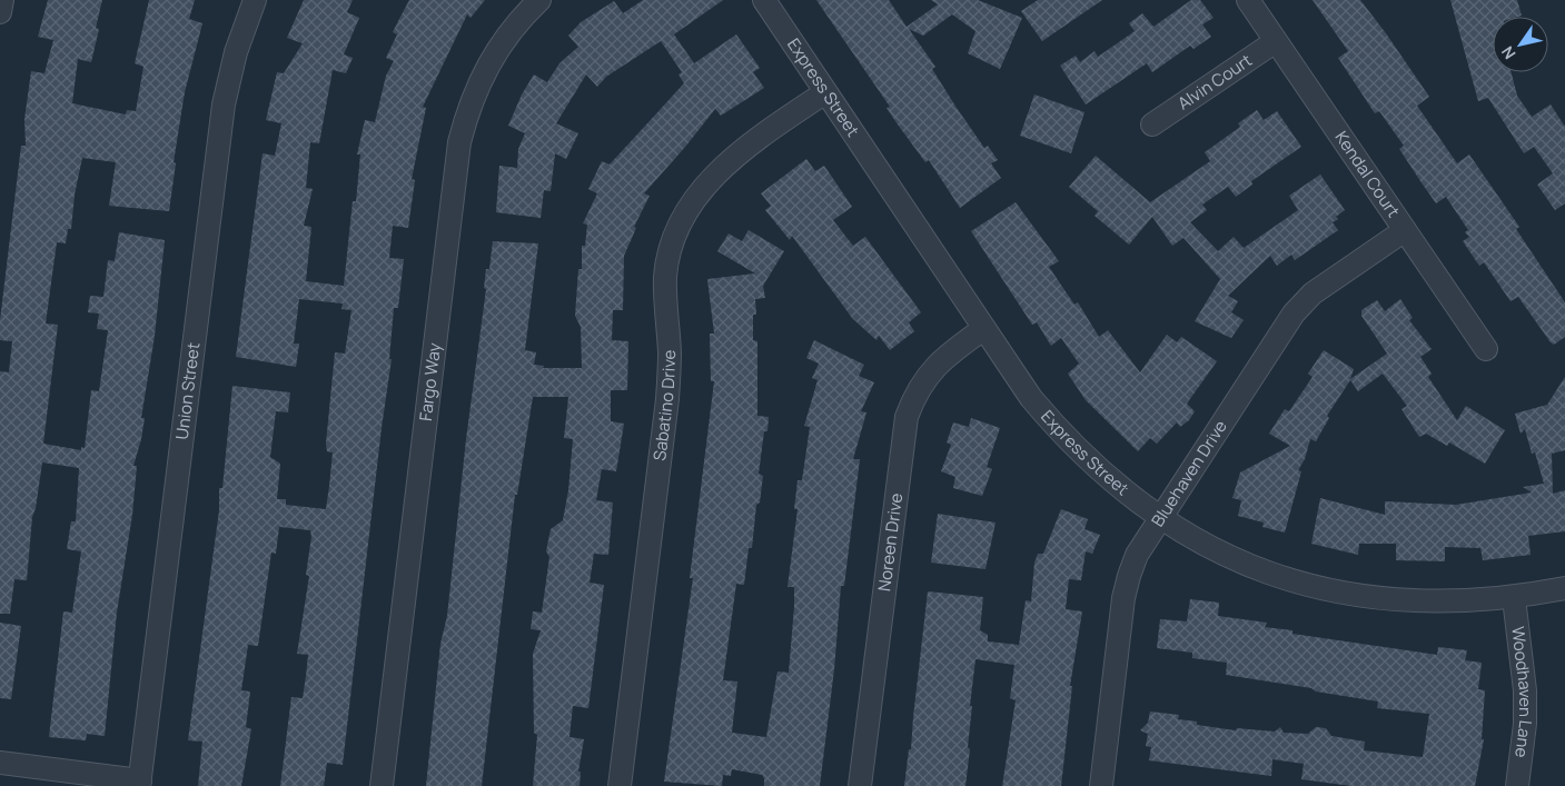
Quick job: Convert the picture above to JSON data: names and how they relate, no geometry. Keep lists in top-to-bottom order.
{
  "streets": {
    "street": [
      "Alvin Court",
      "Express Street",
      "Kendal Court",
      "Fargo Way",
      "Union Street",
      "Sabatino Drive",
      "Bluehaven Drive",
      "Noreen Drive",
      "Woodhaven Lane"
    ]
  },
  "crossings": [
    ["Alvin Court", "Kendal Court"],
    ["Express Street", "Sabatino Drive"],
    ["Express Street", "Bluehaven Drive"],
    ["Express Street", "Noreen Drive"],
    ["Express Street", "Woodhaven Lane"],
    ["Kendal Court", "Bluehaven Drive"]
  ],
  "north": "bottom left"
}
